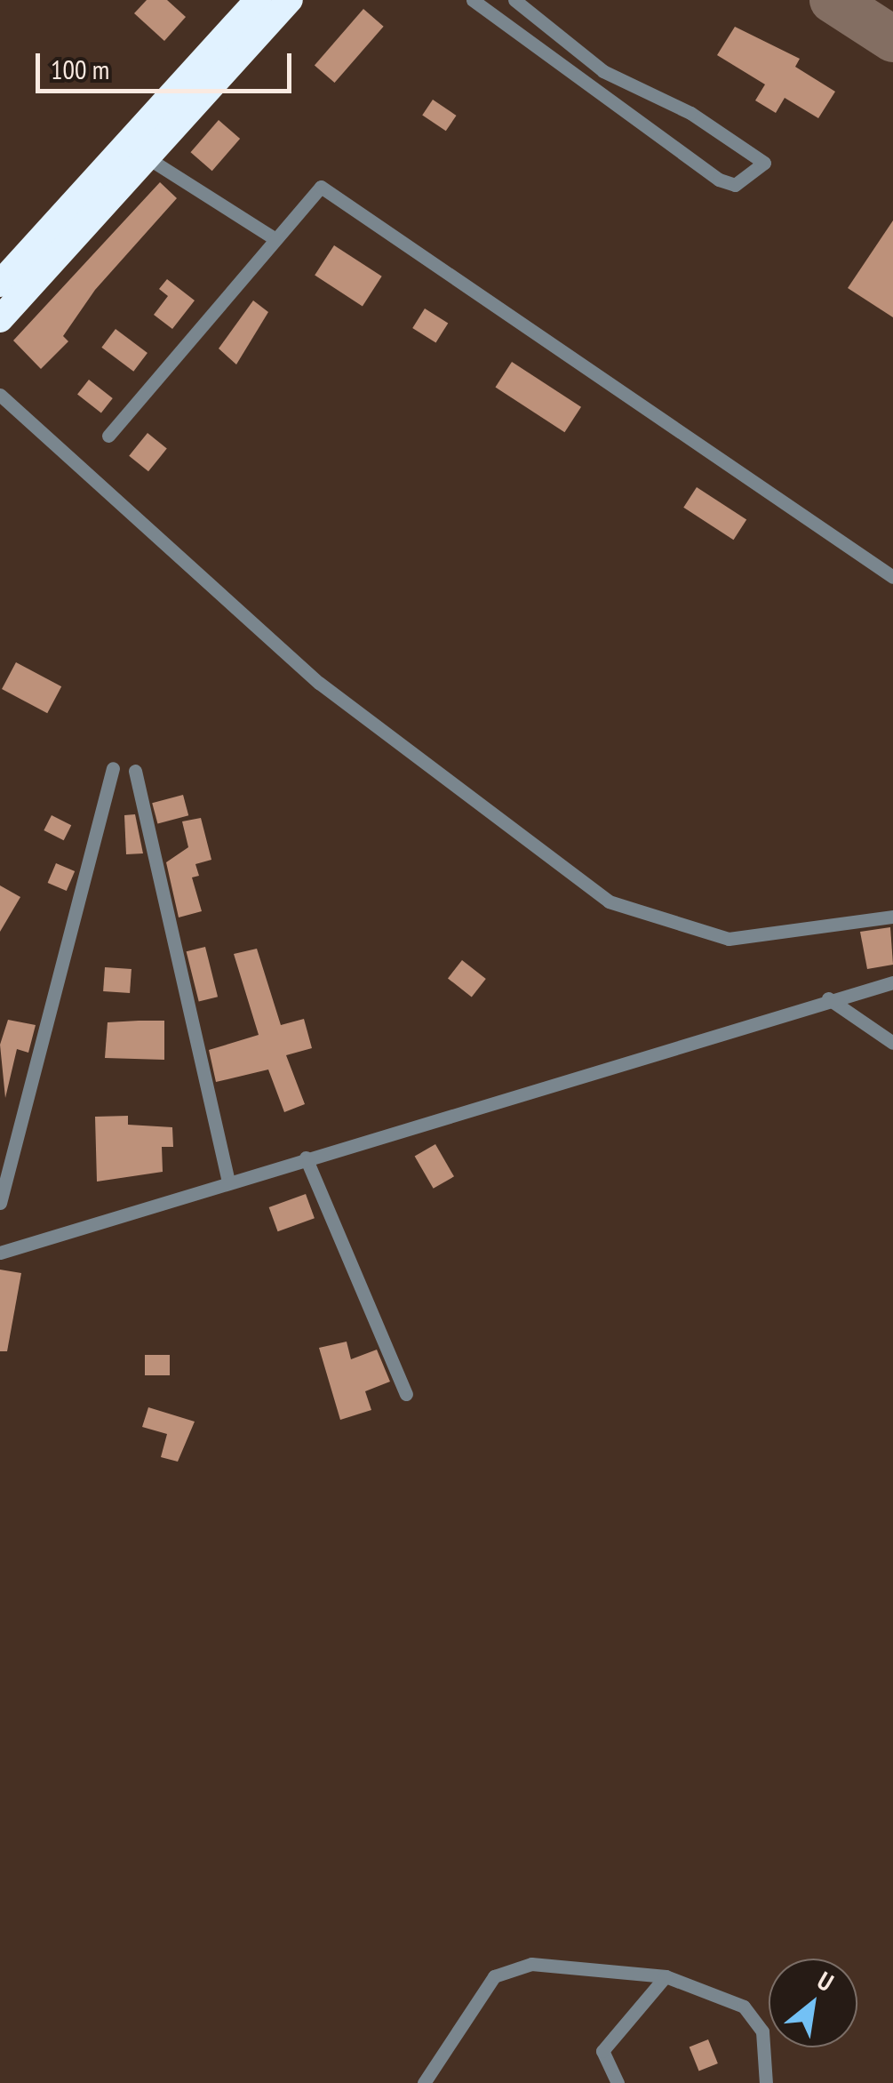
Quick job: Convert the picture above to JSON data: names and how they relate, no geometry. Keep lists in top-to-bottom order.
{
  "scale_bar": "100 m",
  "north": "top right"
}
